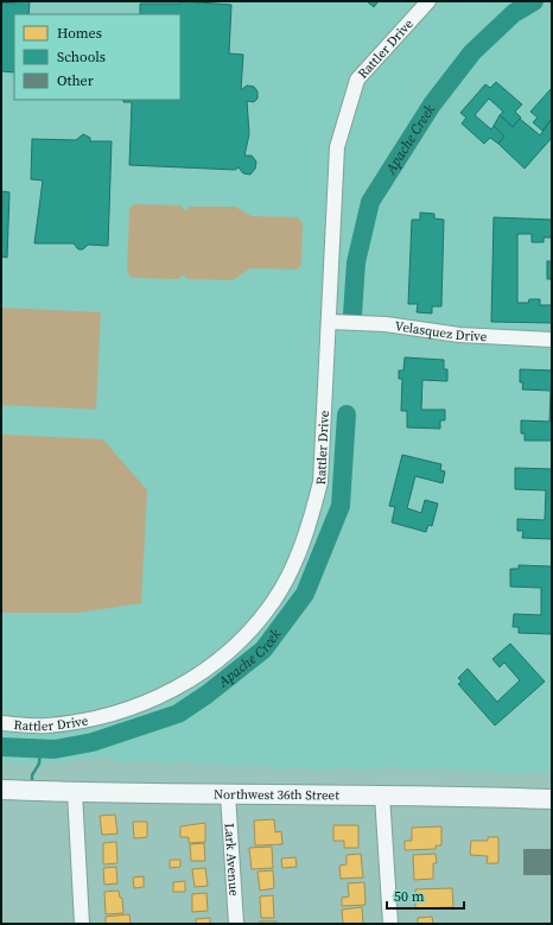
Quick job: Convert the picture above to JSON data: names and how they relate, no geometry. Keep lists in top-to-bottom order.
{
  "streets": {
    "main road": ["Northwest 36th Street"],
    "street": ["Rattler Drive", "Velasquez Drive", "Lark Avenue"]
  },
  "crossings": [
    ["Rattler Drive", "Velasquez Drive"],
    ["Northwest 36th Street", "Lark Avenue"]
  ],
  "water": ["Apache Creek"],
  "legend": ["Homes", "Schools", "Other"],
  "scale_bar": "50 m"
}
